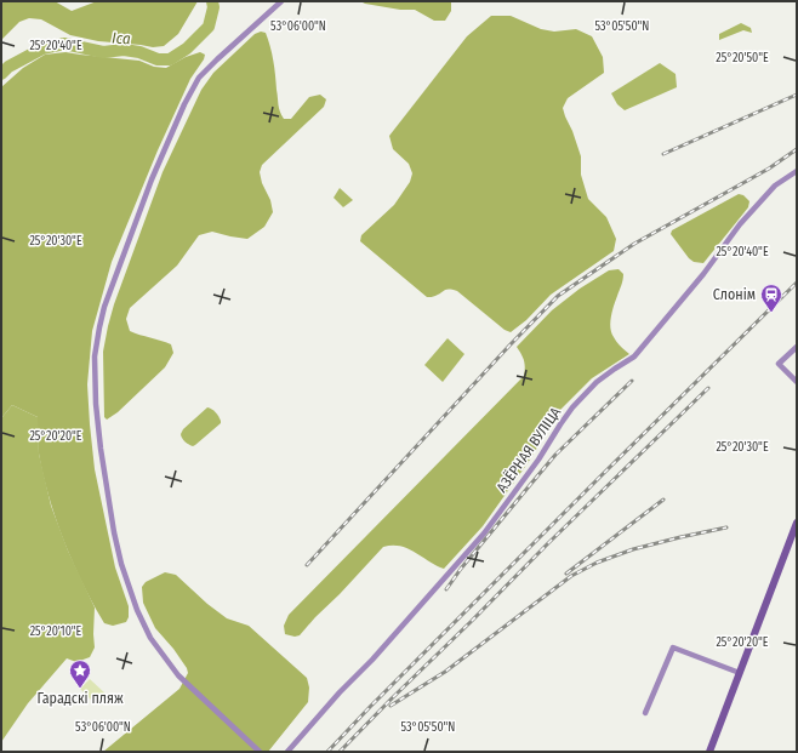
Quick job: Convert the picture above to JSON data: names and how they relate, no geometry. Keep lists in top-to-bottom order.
{
  "streets": {
    "street": ["АЗЁРНАЯ ВУЛІЦА"]
  },
  "water": ["Іса"],
  "places": {
    "station": ["Слонім"],
    "place": ["Гарадскі пляж"]
  },
  "coordinates": [
    "53°05'50\"N",
    "53°06'00\"N",
    "25°20'40\"E",
    "25°20'50\"E",
    "25°20'30\"E",
    "25°20'20\"E",
    "25°20'10\"E"
  ]
}
